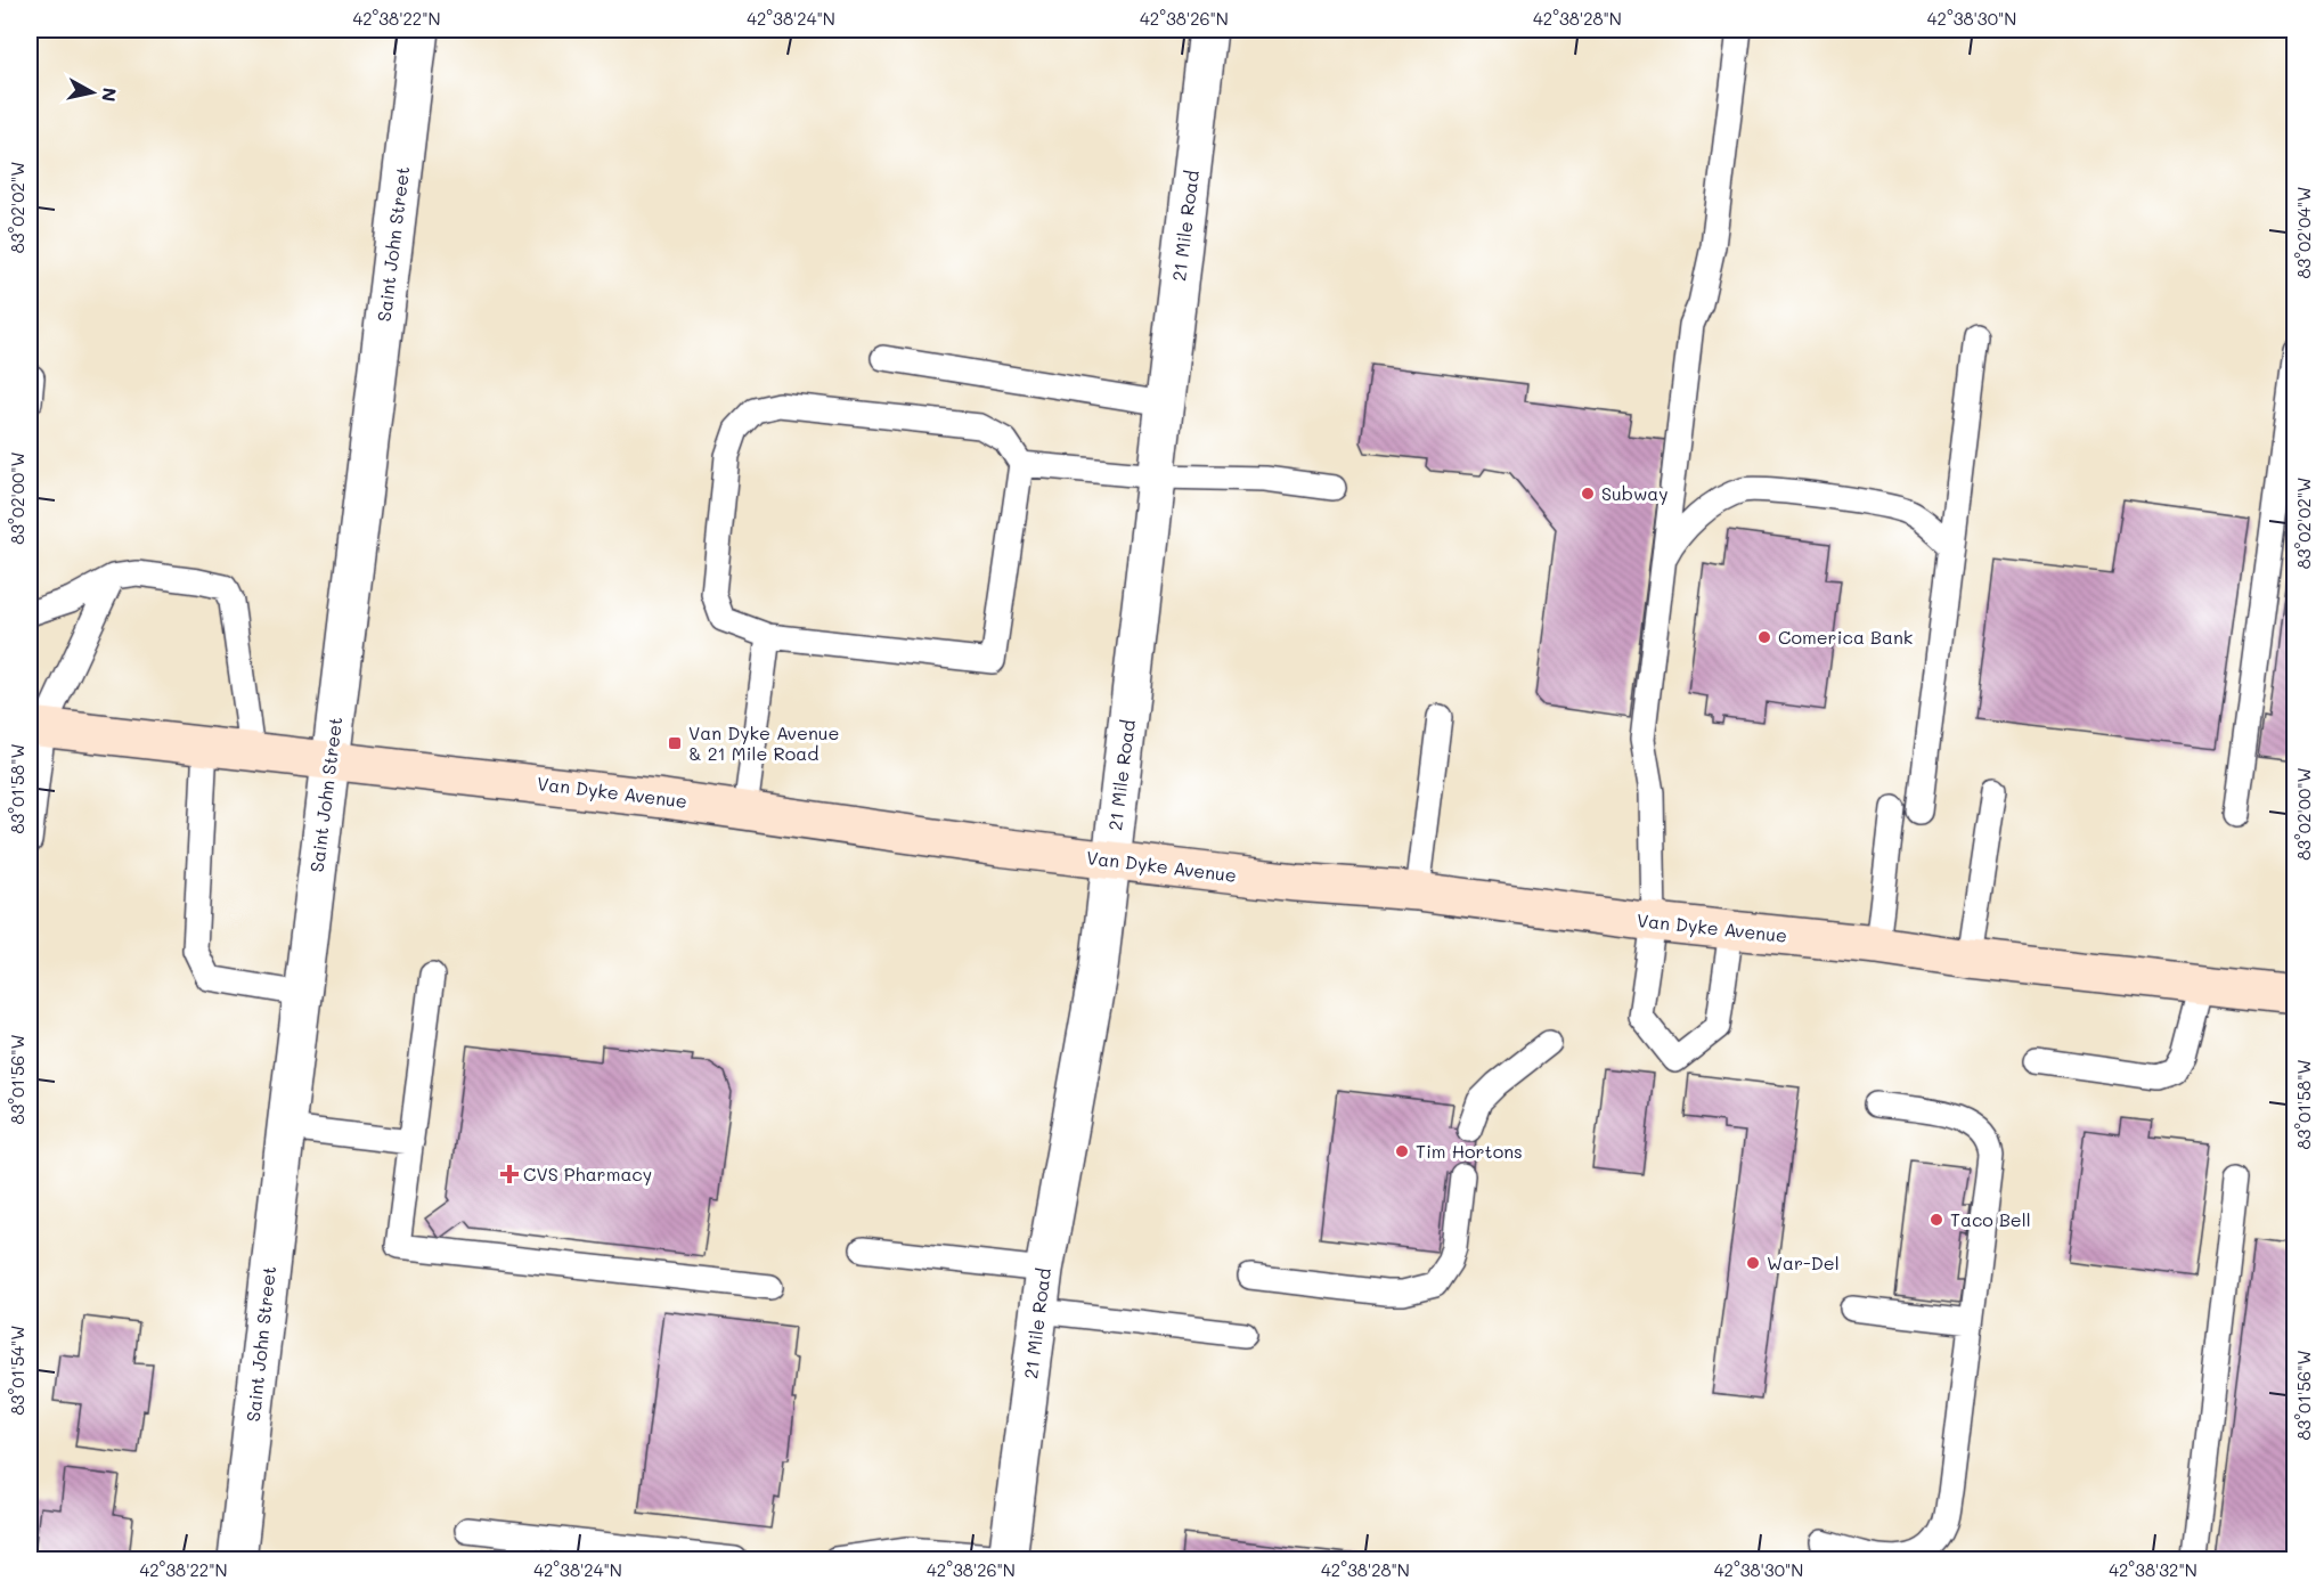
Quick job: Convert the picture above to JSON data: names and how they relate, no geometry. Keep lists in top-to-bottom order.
{
  "streets": {
    "main road": ["Van Dyke Avenue"],
    "street": ["21 Mile Road", "Saint John Street"]
  },
  "crossings": [
    ["21 Mile Road", "Van Dyke Avenue"],
    ["Saint John Street", "Van Dyke Avenue"]
  ],
  "places": {
    "other": [
      "Subway",
      "Comerica Bank",
      "Tim Hortons",
      "Taco Bell",
      "War-Del"
    ],
    "transit": ["Van Dyke Avenue & 21 Mile Road"],
    "health": ["CVS Pharmacy"]
  },
  "north": "right",
  "coordinates": [
    "42°38'22\"N",
    "42°38'24\"N",
    "42°38'26\"N",
    "42°38'28\"N",
    "42°38'30\"N",
    "83°02'02\"W",
    "83°02'04\"W",
    "83°02'00\"W",
    "83°01'58\"W",
    "83°01'56\"W",
    "83°01'54\"W",
    "42°38'32\"N"
  ]
}
